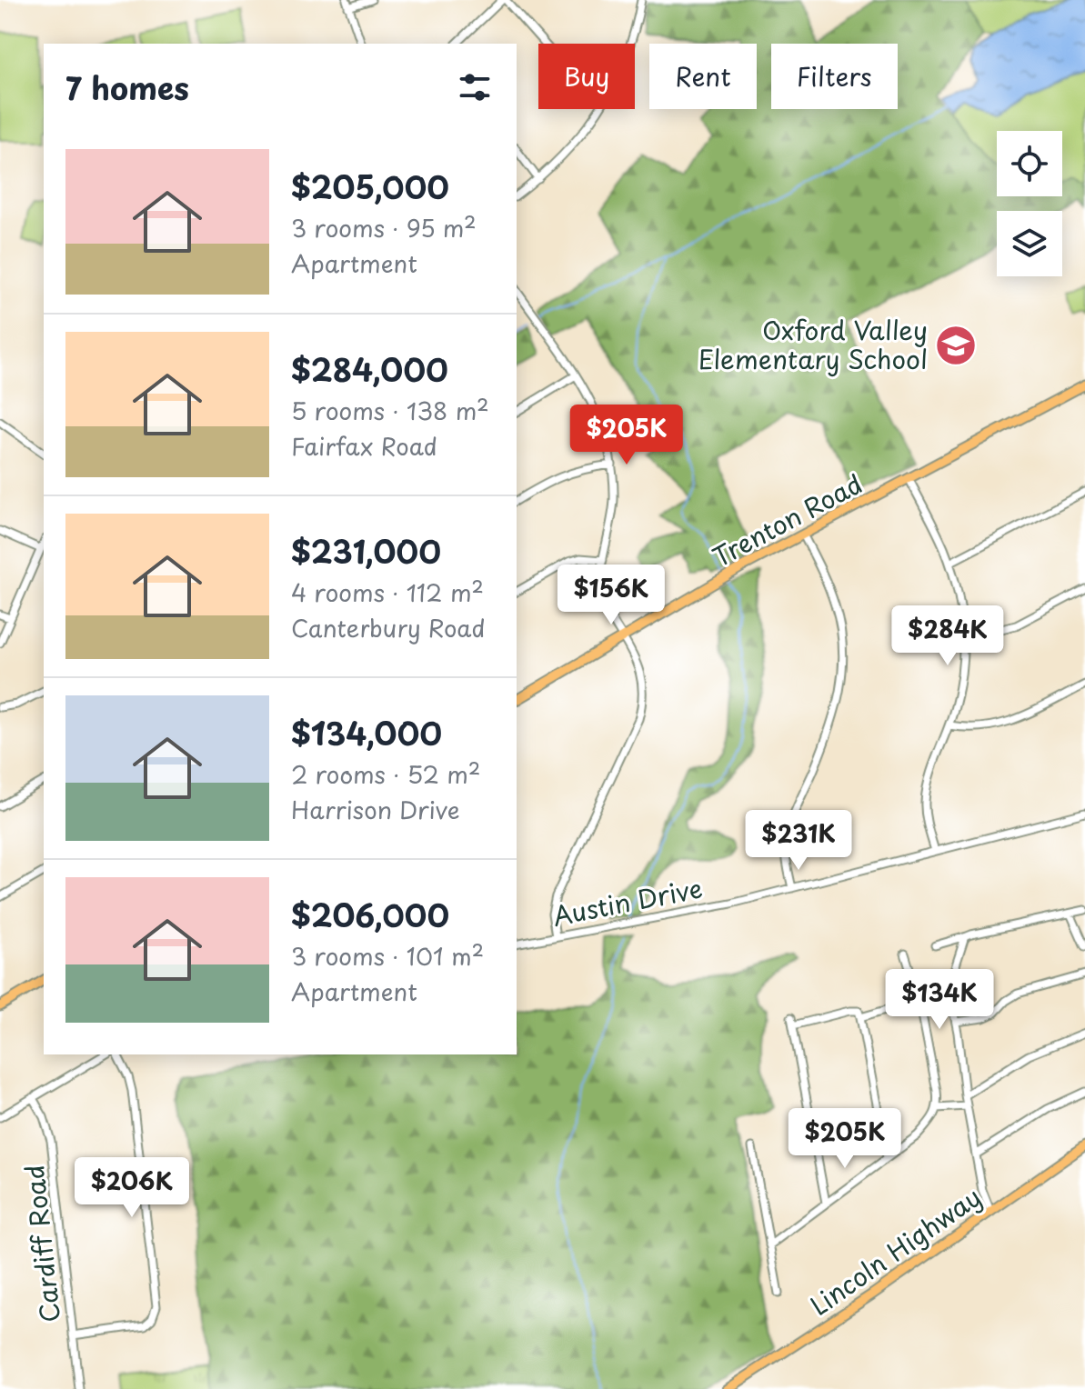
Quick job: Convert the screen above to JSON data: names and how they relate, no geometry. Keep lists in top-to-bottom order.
{
  "streets": {
    "main road": ["Trenton Road", "Lincoln Highway"],
    "street": ["Austin Drive", "Cardiff Road"]
  },
  "places": {
    "school or university": ["Oxford Valley Elementary School"]
  },
  "page": {
    "chip": ["Buy", "Rent", "Filters"],
    "heading": "7 homes",
    "list": [
      {
        "name": "$205,000",
        "note": "3 rooms · 95 m² · Apartment"
      },
      {
        "name": "$284,000",
        "note": "5 rooms · 138 m² · Fairfax Road"
      },
      {
        "name": "$231,000",
        "note": "4 rooms · 112 m² · Canterbury Road"
      },
      {
        "name": "$134,000",
        "note": "2 rooms · 52 m² · Harrison Drive"
      },
      {
        "name": "$206,000",
        "note": "3 rooms · 101 m² · Apartment"
      }
    ],
    "price": [
      "$205K",
      "$156K",
      "$284K",
      "$231K",
      "$134K",
      "$205K",
      "$206K"
    ]
  }
}
